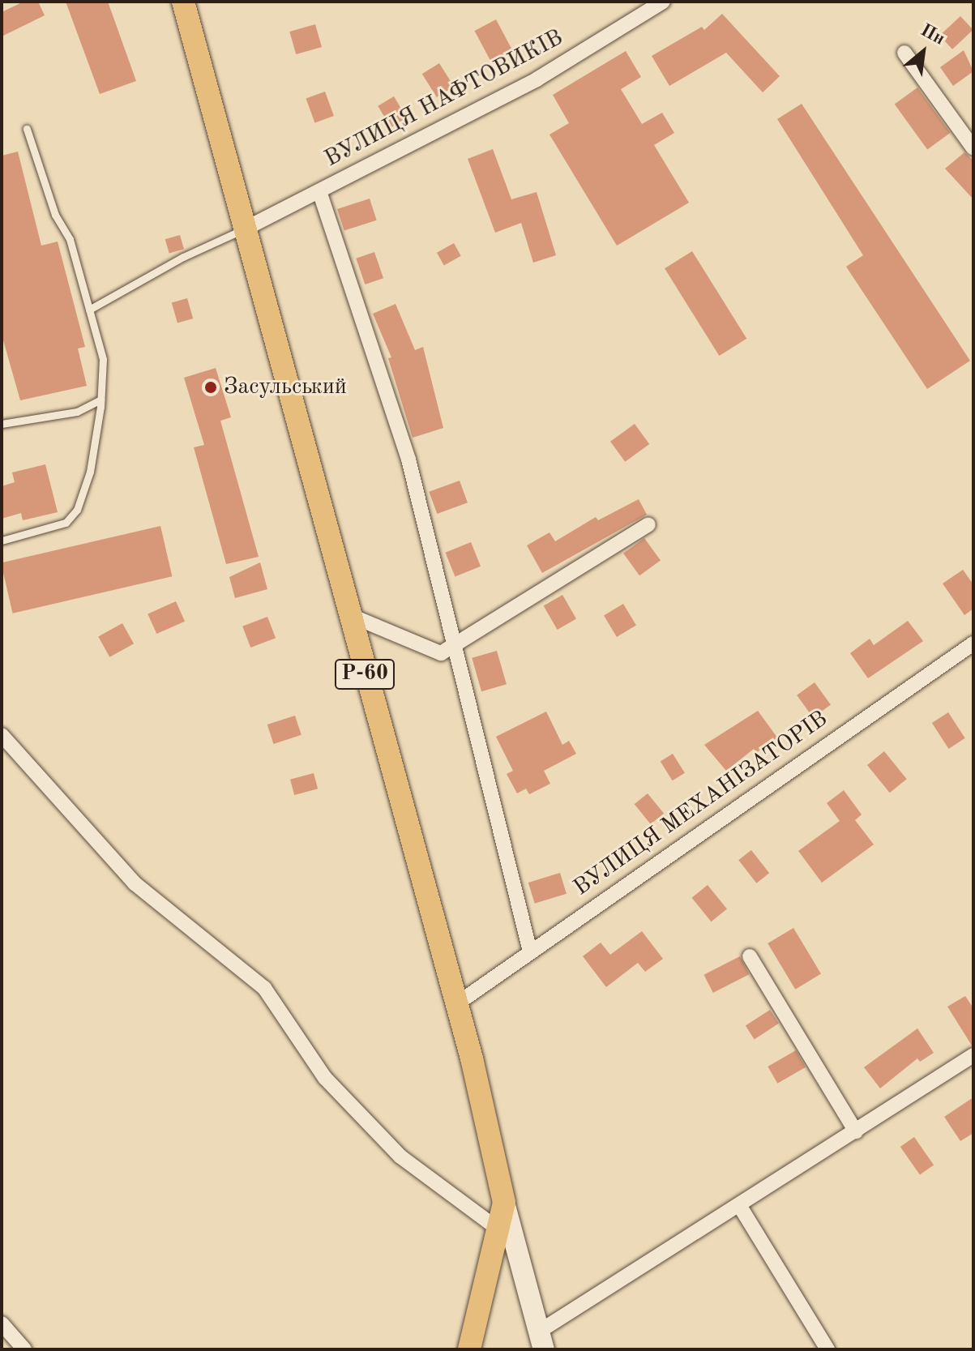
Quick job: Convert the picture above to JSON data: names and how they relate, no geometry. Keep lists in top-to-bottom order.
{
  "streets": {
    "main road": ["Р-60"],
    "street": ["ВУЛИЦЯ НАФТОВИКІВ", "ВУЛИЦЯ МЕХАНІЗАТОРІВ"]
  },
  "crossings": [
    ["ВУЛИЦЯ НАФТОВИКІВ", "Р-60"],
    ["Р-60", "ВУЛИЦЯ МЕХАНІЗАТОРІВ"]
  ],
  "places": ["Засульський"],
  "north": "top right"
}
